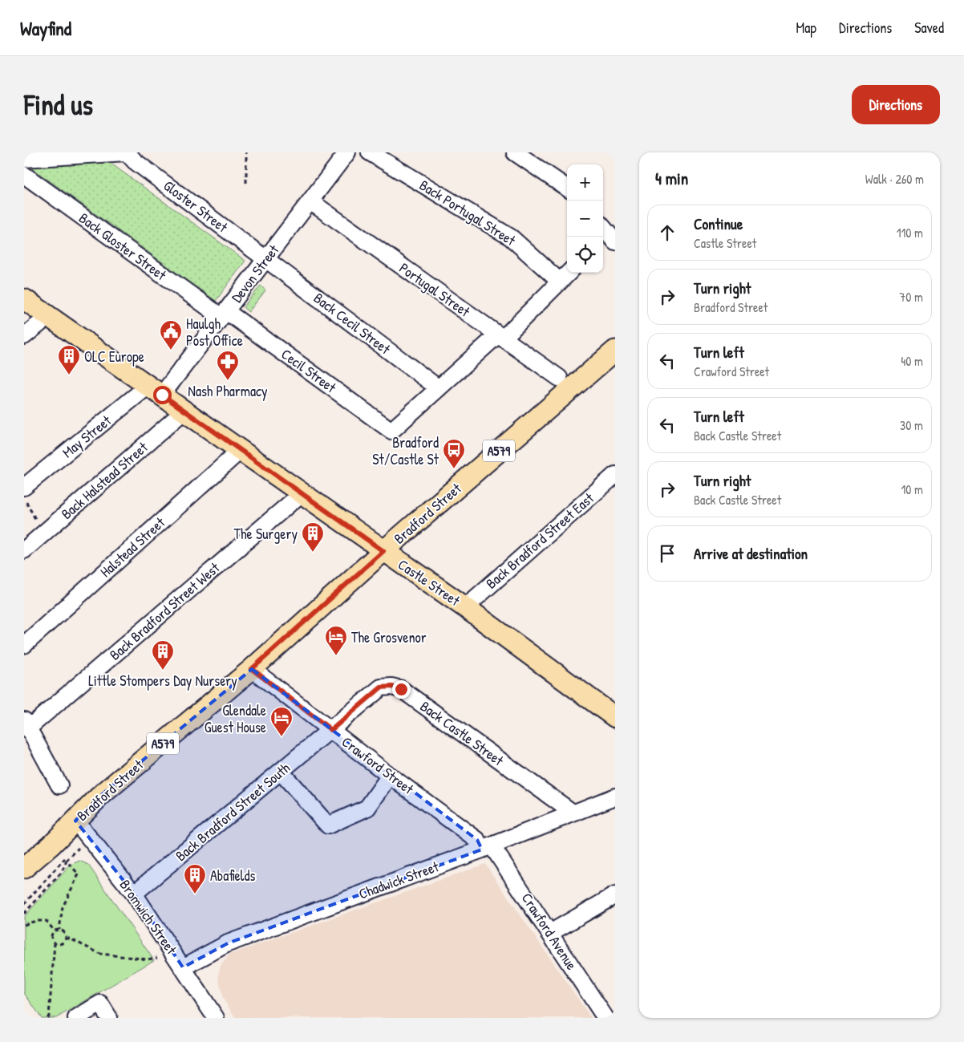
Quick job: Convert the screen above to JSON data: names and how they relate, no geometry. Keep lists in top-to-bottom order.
{
  "streets": {
    "main road": ["A579", "Bradford Street", "Castle Street"],
    "street": [
      "Gloster Street",
      "Back Portugal Street",
      "Back Gloster Street",
      "Devon Street",
      "Portugal Street",
      "Back Cecil Street",
      "Cecil Street",
      "May Street",
      "Back Halstead Street",
      "Back Bradford Street East",
      "Halstead Street",
      "Back Bradford Street West",
      "Back Castle Street",
      "Crawford Street",
      "Back Bradford Street South",
      "Chadwick Street",
      "Bromwich Street",
      "Crawford Avenue"
    ]
  },
  "crossings": [
    ["Gloster Street", "Devon Street"],
    ["Gloster Street", "Back Cecil Street"],
    ["Back Gloster Street", "Devon Street"],
    ["Back Gloster Street", "Cecil Street"],
    ["Devon Street", "Portugal Street"],
    ["Devon Street", "Back Cecil Street"],
    ["Devon Street", "Cecil Street"],
    ["Devon Street", "May Street"],
    ["Devon Street", "Castle Street"],
    ["Back Cecil Street", "Cecil Street"],
    ["May Street", "Castle Street"],
    ["Back Halstead Street", "Castle Street"],
    ["Bradford Street", "Castle Street"],
    ["Bradford Street", "Crawford Street"],
    ["Bradford Street", "Bromwich Street"],
    ["Back Bradford Street East", "Castle Street"],
    ["Halstead Street", "Castle Street"],
    ["Castle Street", "Back Bradford Street West"],
    ["Back Castle Street", "Crawford Street"],
    ["Back Castle Street", "Back Bradford Street South"],
    ["Back Castle Street", "Chadwick Street"],
    ["Crawford Street", "Back Bradford Street South"],
    ["Crawford Street", "Chadwick Street"],
    ["Crawford Street", "Crawford Avenue"],
    ["Back Bradford Street South", "Bromwich Street"],
    ["Chadwick Street", "Bromwich Street"],
    ["Chadwick Street", "Crawford Avenue"]
  ],
  "places": {
    "public building": ["Haulgh Post Office"],
    "building": [
      "OLC Europe",
      "The Surgery",
      "Little Stompers Day Nursery",
      "Abafields"
    ],
    "pharmacy": ["Nash Pharmacy"],
    "bus stop": ["Bradford St/Castle St"],
    "hotel": ["The Grosvenor", "Glendale Guest House"]
  },
  "page": {
    "header": "Wayfind",
    "nav": ["Map", "Directions", "Saved"],
    "buttons": "Directions",
    "title": "Find us",
    "heading": ["4 min", "Walk · 260 m"],
    "map_buttons": ["+", "−"],
    "list": [
      ["Continue", "Castle Street", "110 m"],
      ["Turn right", "Bradford Street", "70 m"],
      ["Turn left", "Crawford Street", "40 m"],
      ["Turn left", "Back Castle Street", "30 m"],
      ["Turn right", "Back Castle Street", "10 m"],
      "Arrive at destination"
    ]
  }
}
